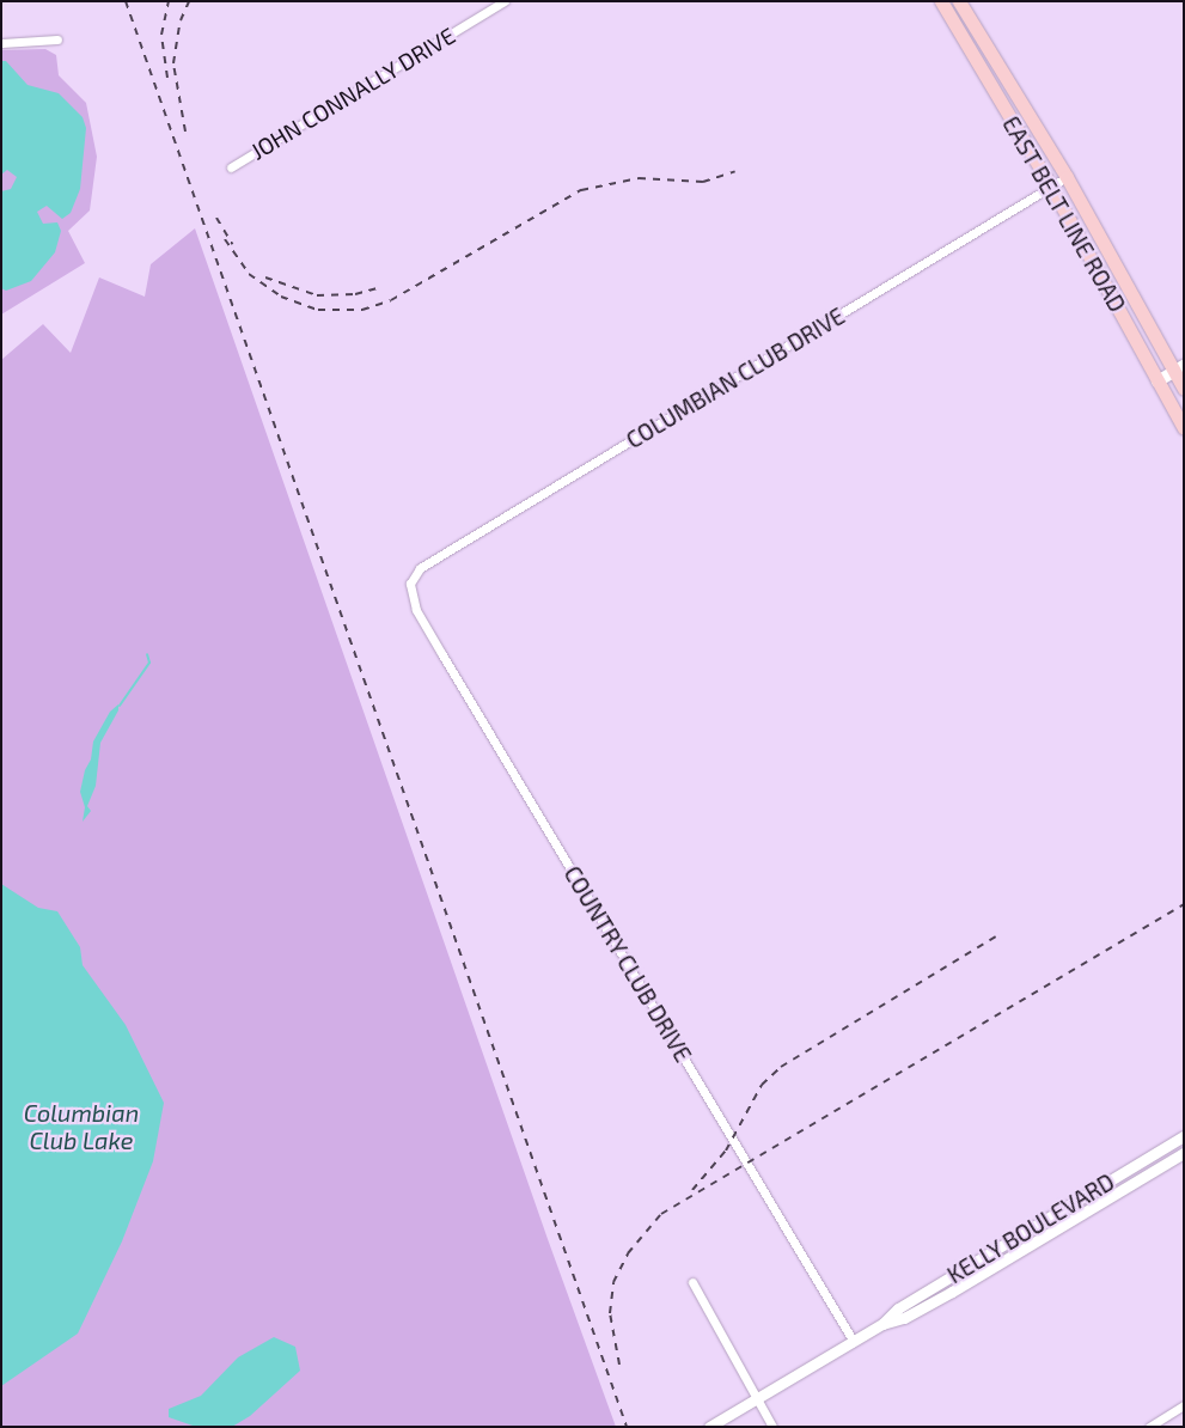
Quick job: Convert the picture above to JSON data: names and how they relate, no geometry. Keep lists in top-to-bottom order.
{
  "streets": {
    "main road": ["EAST BELT LINE ROAD"],
    "street": [
      "JOHN CONNALLY DRIVE",
      "COLUMBIAN CLUB DRIVE",
      "COUNTRY CLUB DRIVE",
      "KELLY BOULEVARD"
    ]
  },
  "crossings": [
    ["EAST BELT LINE ROAD", "COLUMBIAN CLUB DRIVE"],
    ["COLUMBIAN CLUB DRIVE", "COUNTRY CLUB DRIVE"],
    ["COUNTRY CLUB DRIVE", "KELLY BOULEVARD"]
  ],
  "water": ["Columbian Club Lake"]
}
